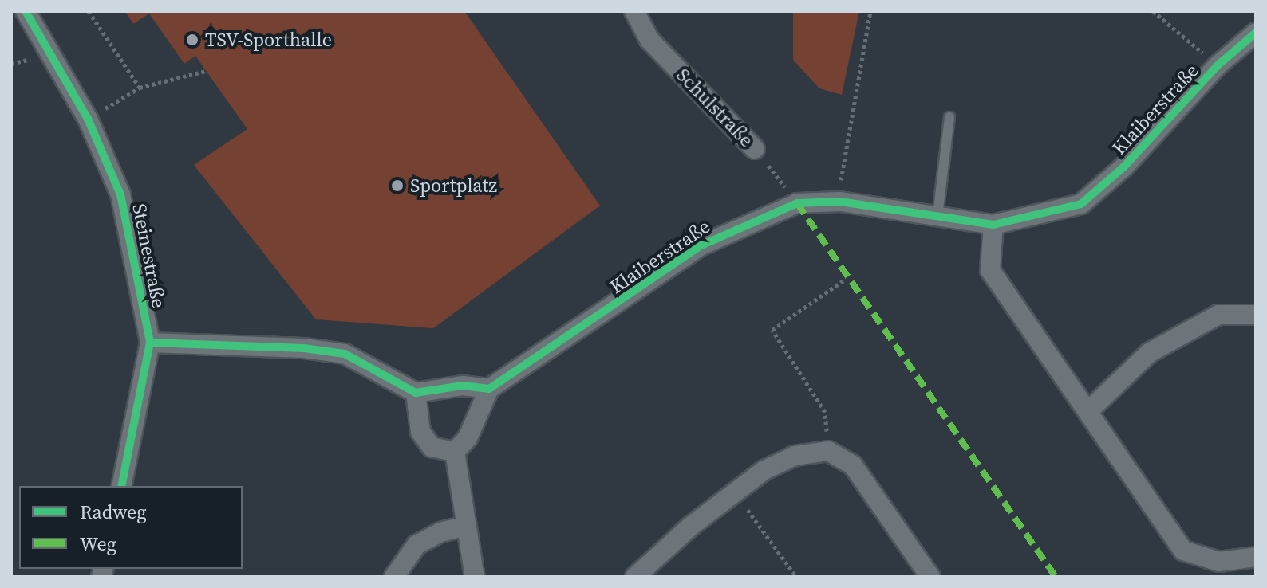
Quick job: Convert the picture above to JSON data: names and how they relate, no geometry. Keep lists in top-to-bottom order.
{
  "streets": {
    "street": ["Schulstraße", "Klaiberstraße", "Steinestraße"]
  },
  "crossings": [
    ["Schulstraße", "Klaiberstraße"]
  ],
  "places": ["TSV-Sporthalle", "Sportplatz"],
  "legend": ["Radweg", "Weg"]
}
